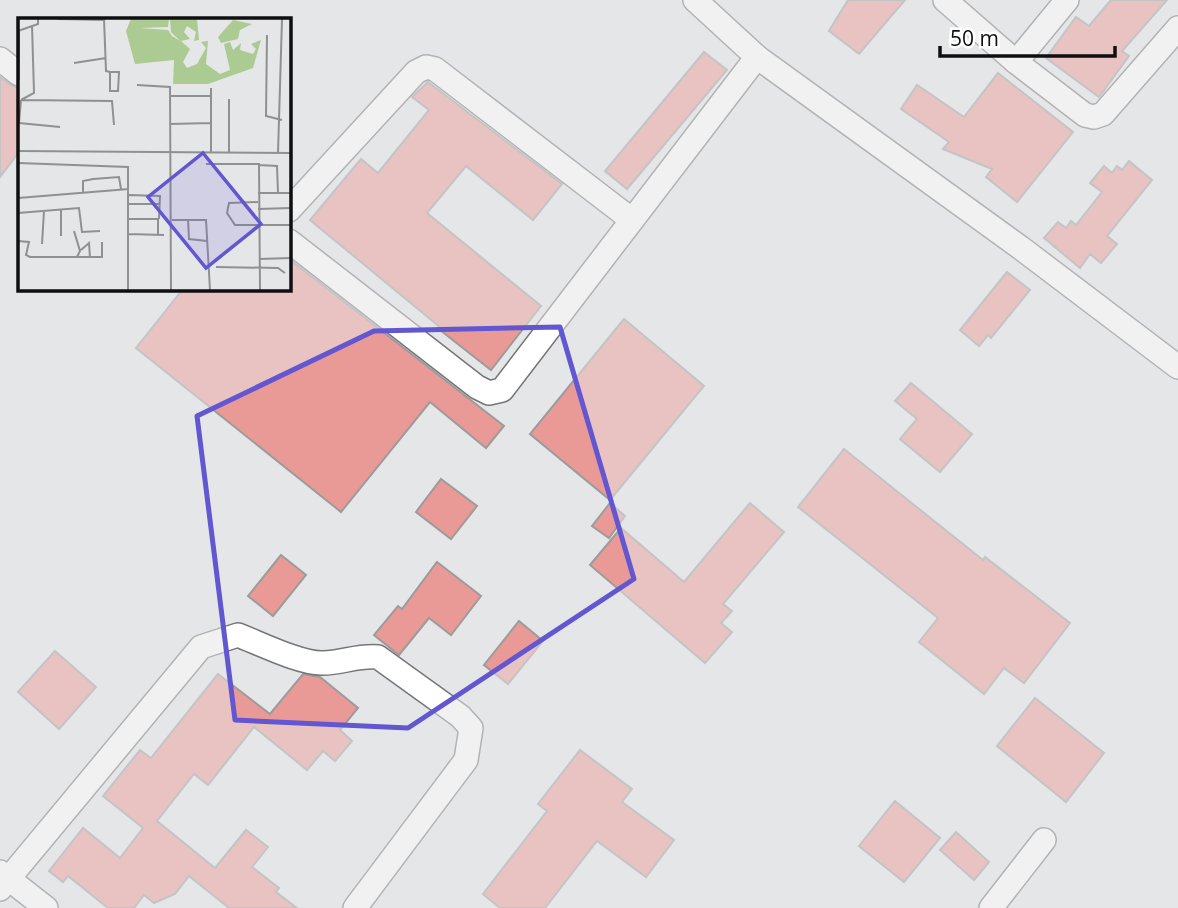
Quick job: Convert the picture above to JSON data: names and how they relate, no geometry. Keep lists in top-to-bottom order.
{
  "scale_bar": "50 m"
}
